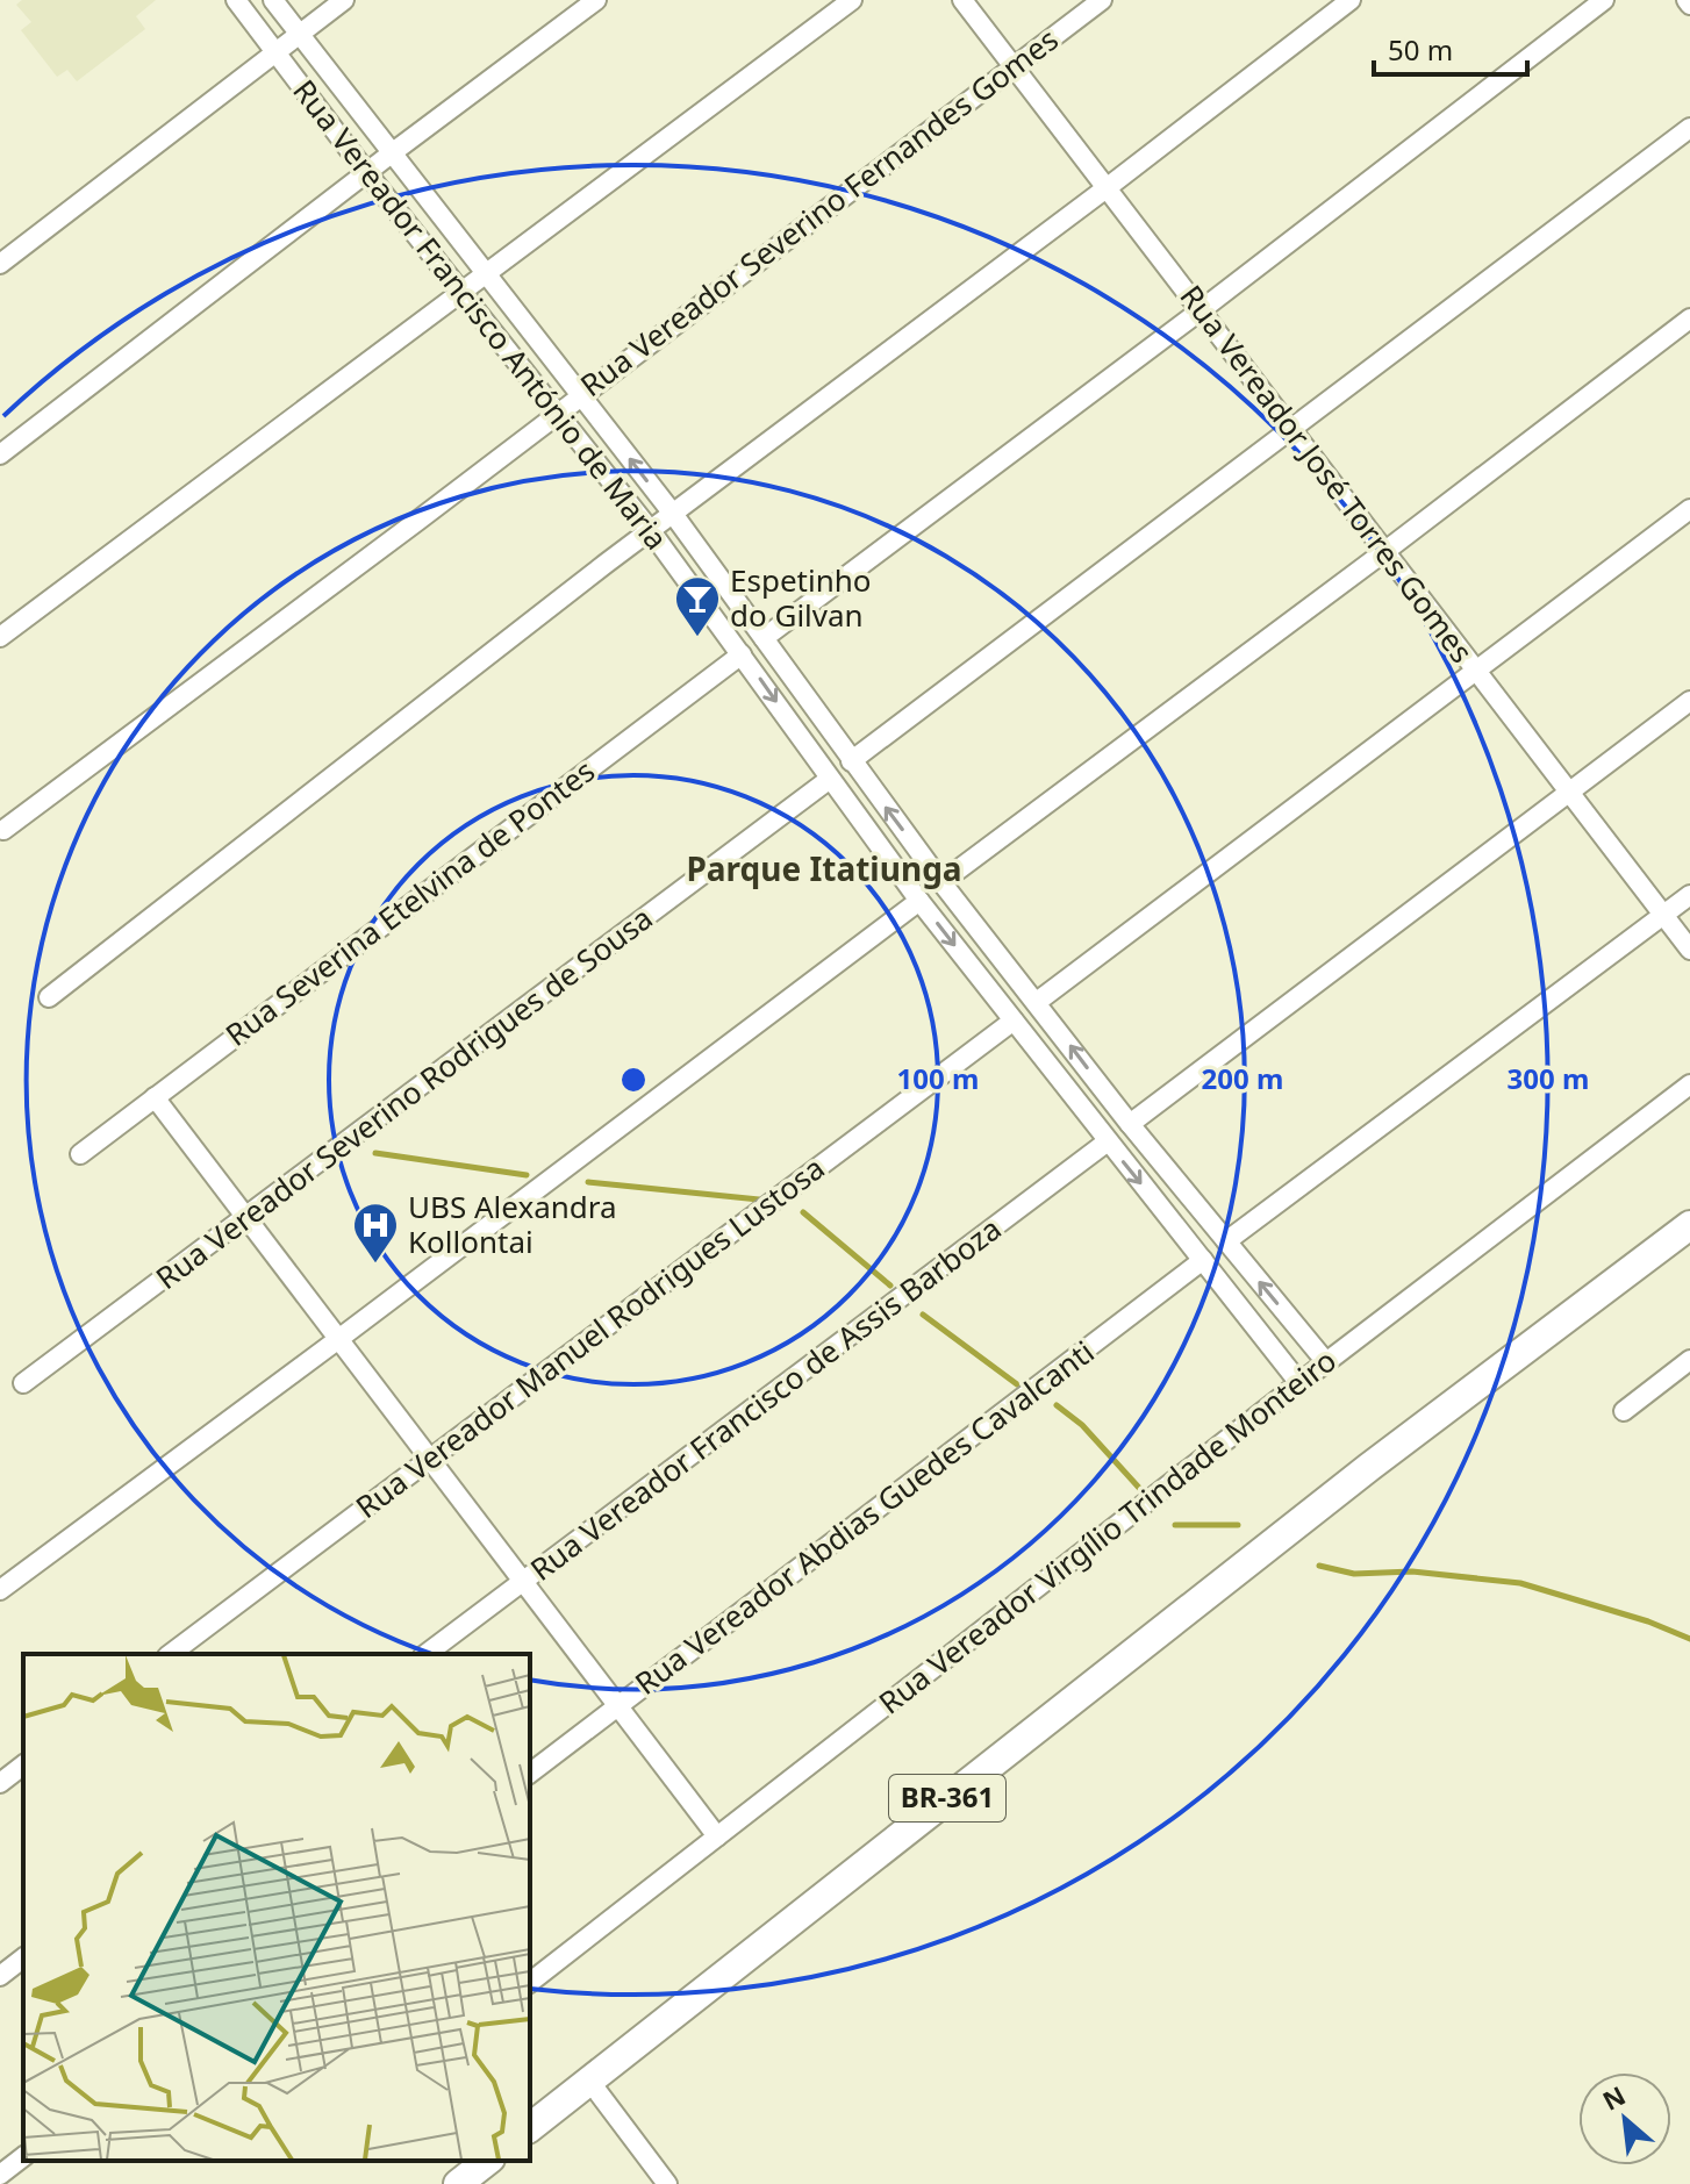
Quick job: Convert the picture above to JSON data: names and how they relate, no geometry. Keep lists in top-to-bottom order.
{
  "streets": {
    "main road": ["BR-361"],
    "street": [
      "Rua Vereador Severino Fernandes Gomes",
      "Rua Vereador Francisco António de Maria",
      "Rua Vereador José Torres Gomes",
      "Rua Severina Etelvina de Pontes",
      "Rua Vereador Severino Rodrigues de Sousa",
      "Rua Vereador Manuel Rodrigues Lustosa",
      "Rua Vereador Francisco de Assis Barboza",
      "Rua Vereador Abdias Guedes Cavalcanti",
      "Rua Vereador Virgílio Trindade Monteiro"
    ]
  },
  "crossings": [
    ["Rua Vereador Severino Fernandes Gomes", "Rua Vereador Francisco António de Maria"],
    ["Rua Vereador Severino Fernandes Gomes", "Rua Vereador José Torres Gomes"],
    ["Rua Vereador Francisco António de Maria", "Rua Severina Etelvina de Pontes"],
    ["Rua Vereador Francisco António de Maria", "Rua Vereador Severino Rodrigues de Sousa"],
    ["Rua Vereador Francisco António de Maria", "Rua Vereador Manuel Rodrigues Lustosa"],
    ["Rua Vereador Francisco António de Maria", "Rua Vereador Francisco de Assis Barboza"],
    ["Rua Vereador Francisco António de Maria", "Rua Vereador Abdias Guedes Cavalcanti"],
    ["Rua Vereador Francisco António de Maria", "Rua Vereador Virgílio Trindade Monteiro"]
  ],
  "districts": ["Parque Itatiunga"],
  "places": {
    "bar": ["Espetinho do Gilvan"],
    "hospital": ["UBS Alexandra Kollontai"]
  },
  "scale_bar": "50 m",
  "north": "top left",
  "rings": ["100 m", "200 m", "300 m"]
}
